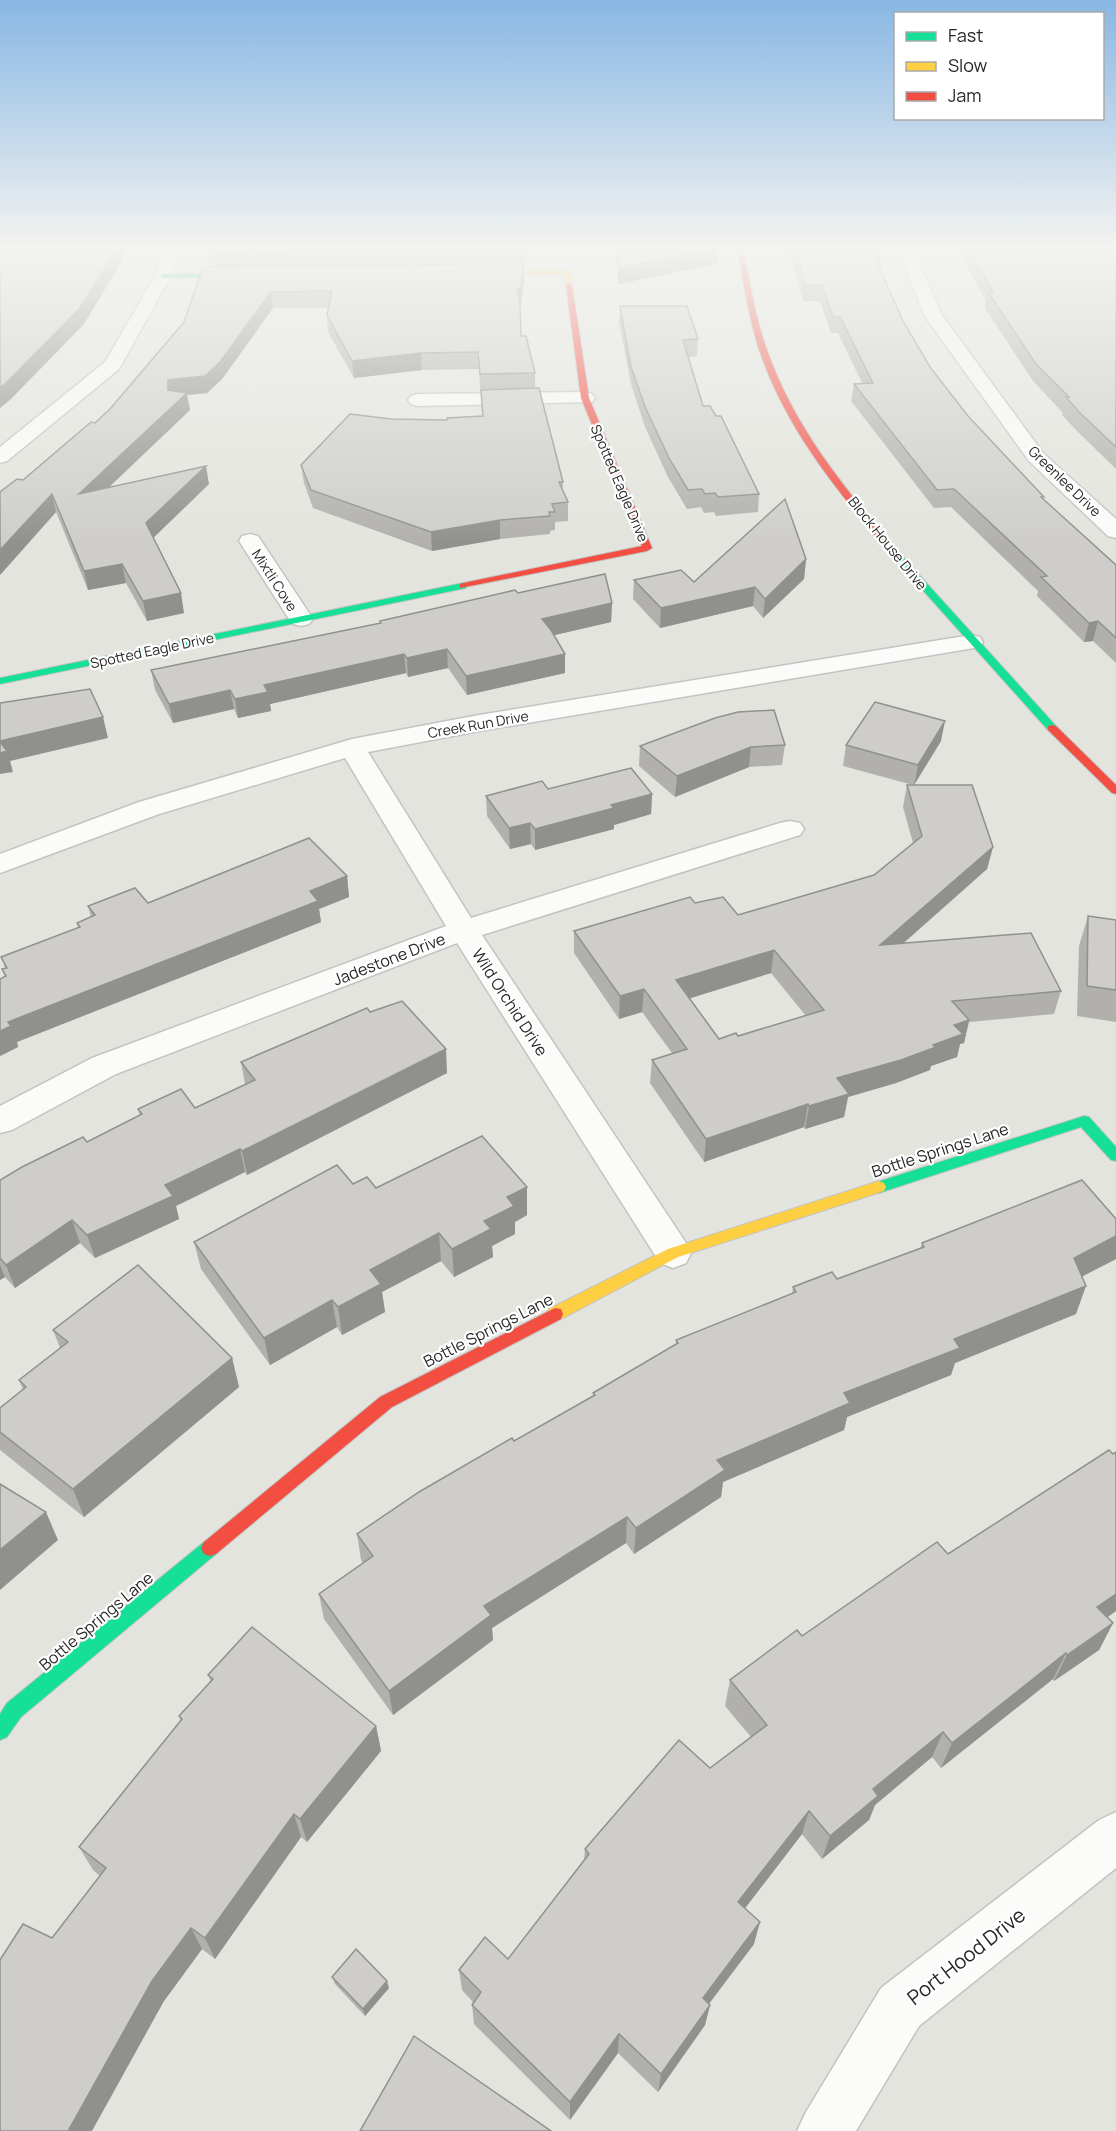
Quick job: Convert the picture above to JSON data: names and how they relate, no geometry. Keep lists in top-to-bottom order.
{
  "streets": {
    "street": [
      "Greenlee Drive",
      "Spotted Eagle Drive",
      "Block House Drive",
      "Mixtli Cove",
      "Creek Run Drive",
      "Jadestone Drive",
      "Wild Orchid Drive",
      "Bottle Springs Lane",
      "Port Hood Drive"
    ]
  },
  "crossings": [
    ["Spotted Eagle Drive", "Mixtli Cove"],
    ["Block House Drive", "Creek Run Drive"],
    ["Creek Run Drive", "Wild Orchid Drive"],
    ["Jadestone Drive", "Wild Orchid Drive"],
    ["Wild Orchid Drive", "Bottle Springs Lane"]
  ],
  "legend": ["Fast", "Slow", "Jam"]
}
